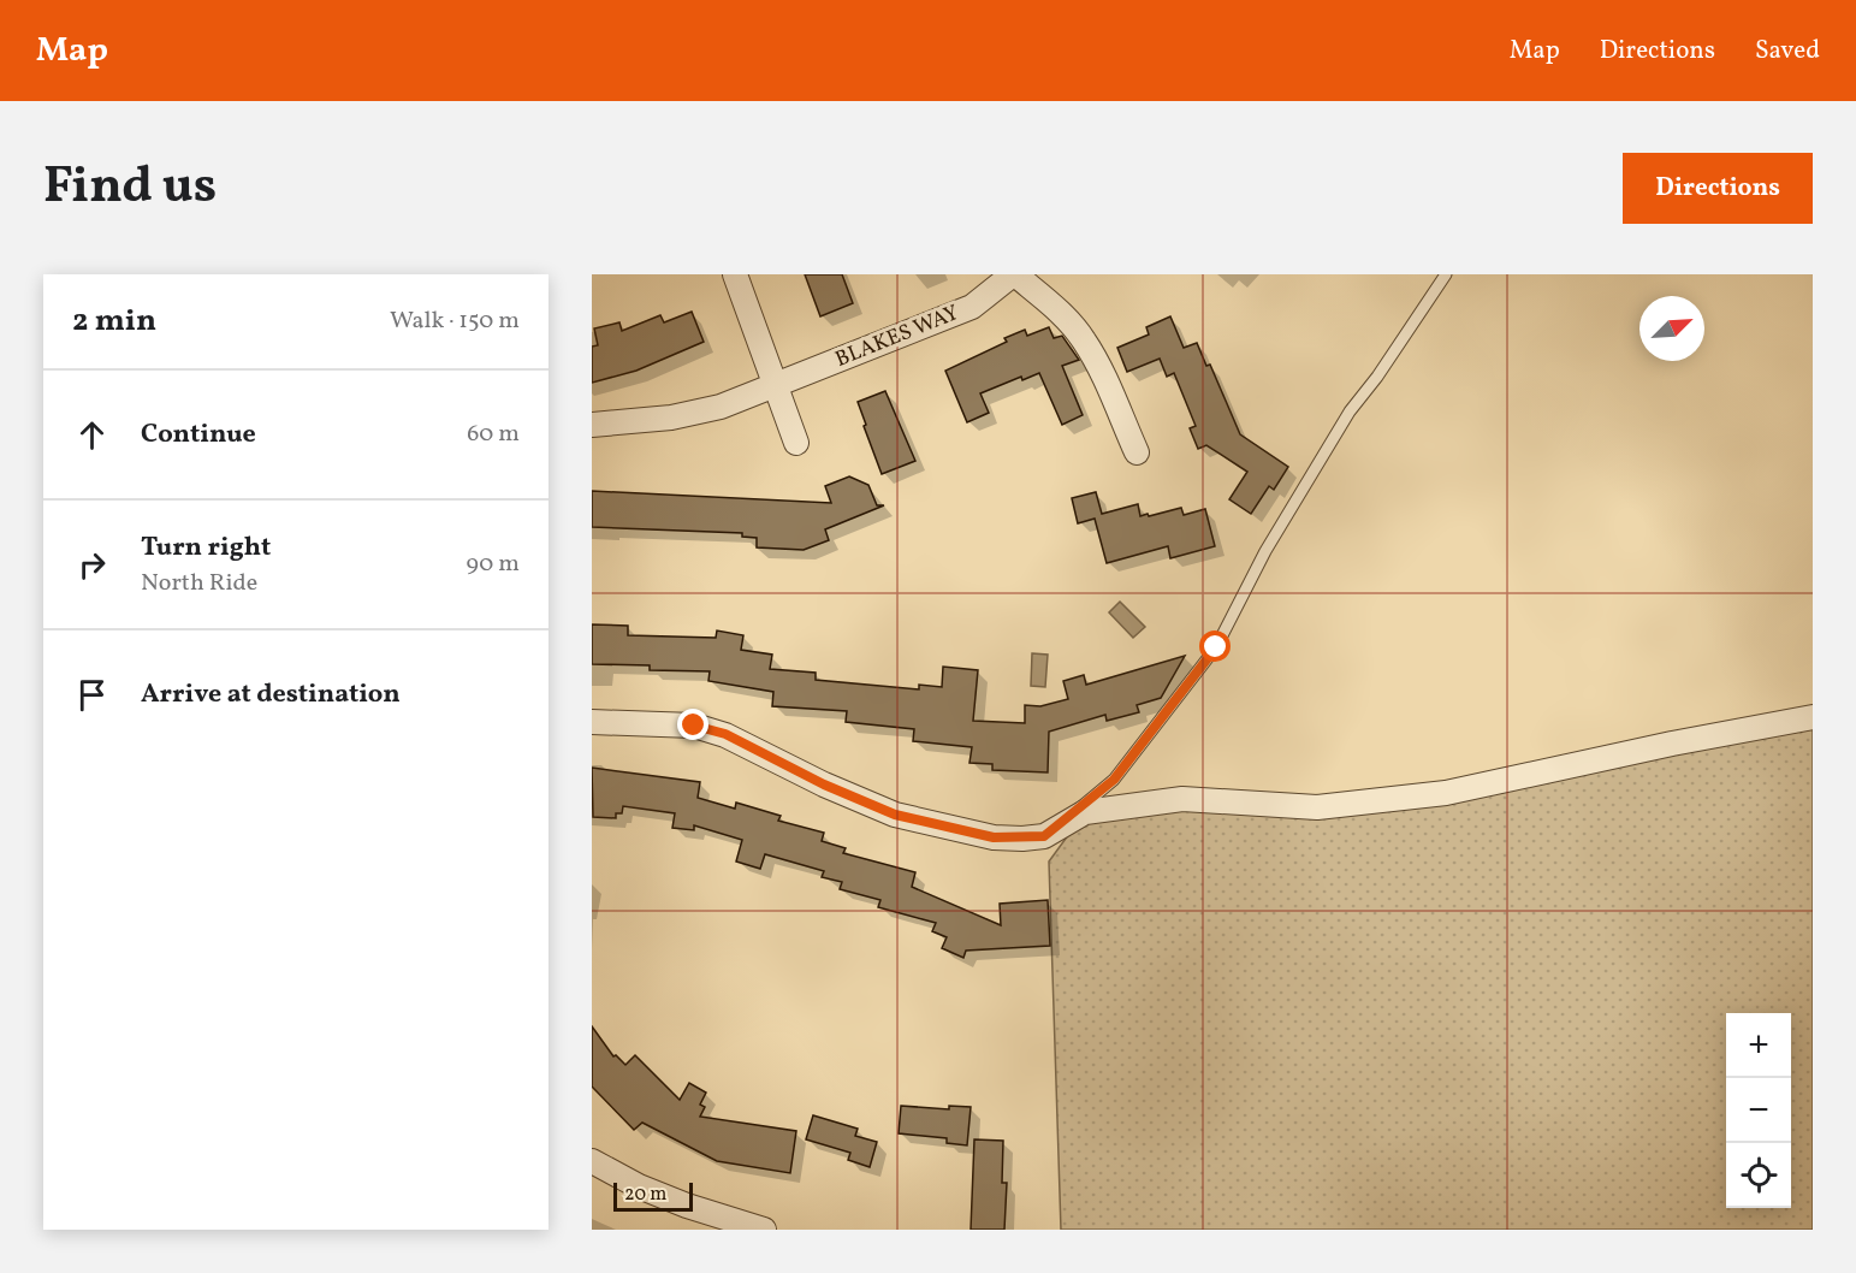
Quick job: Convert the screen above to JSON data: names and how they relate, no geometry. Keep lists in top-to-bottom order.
{
  "streets": {
    "street": ["BLAKES WAY"]
  },
  "scale_bar": "20 m",
  "north": "top right",
  "page": {
    "header": "Map",
    "nav": ["Map", "Directions", "Saved"],
    "title": "Find us",
    "buttons": "Directions",
    "heading": ["2 min", "Walk · 150 m"],
    "list": [
      ["Continue", "60 m"],
      ["Turn right", "North Ride", "90 m"],
      "Arrive at destination"
    ],
    "map_buttons": ["+", "−"],
    "scale": "20 m"
  }
}
